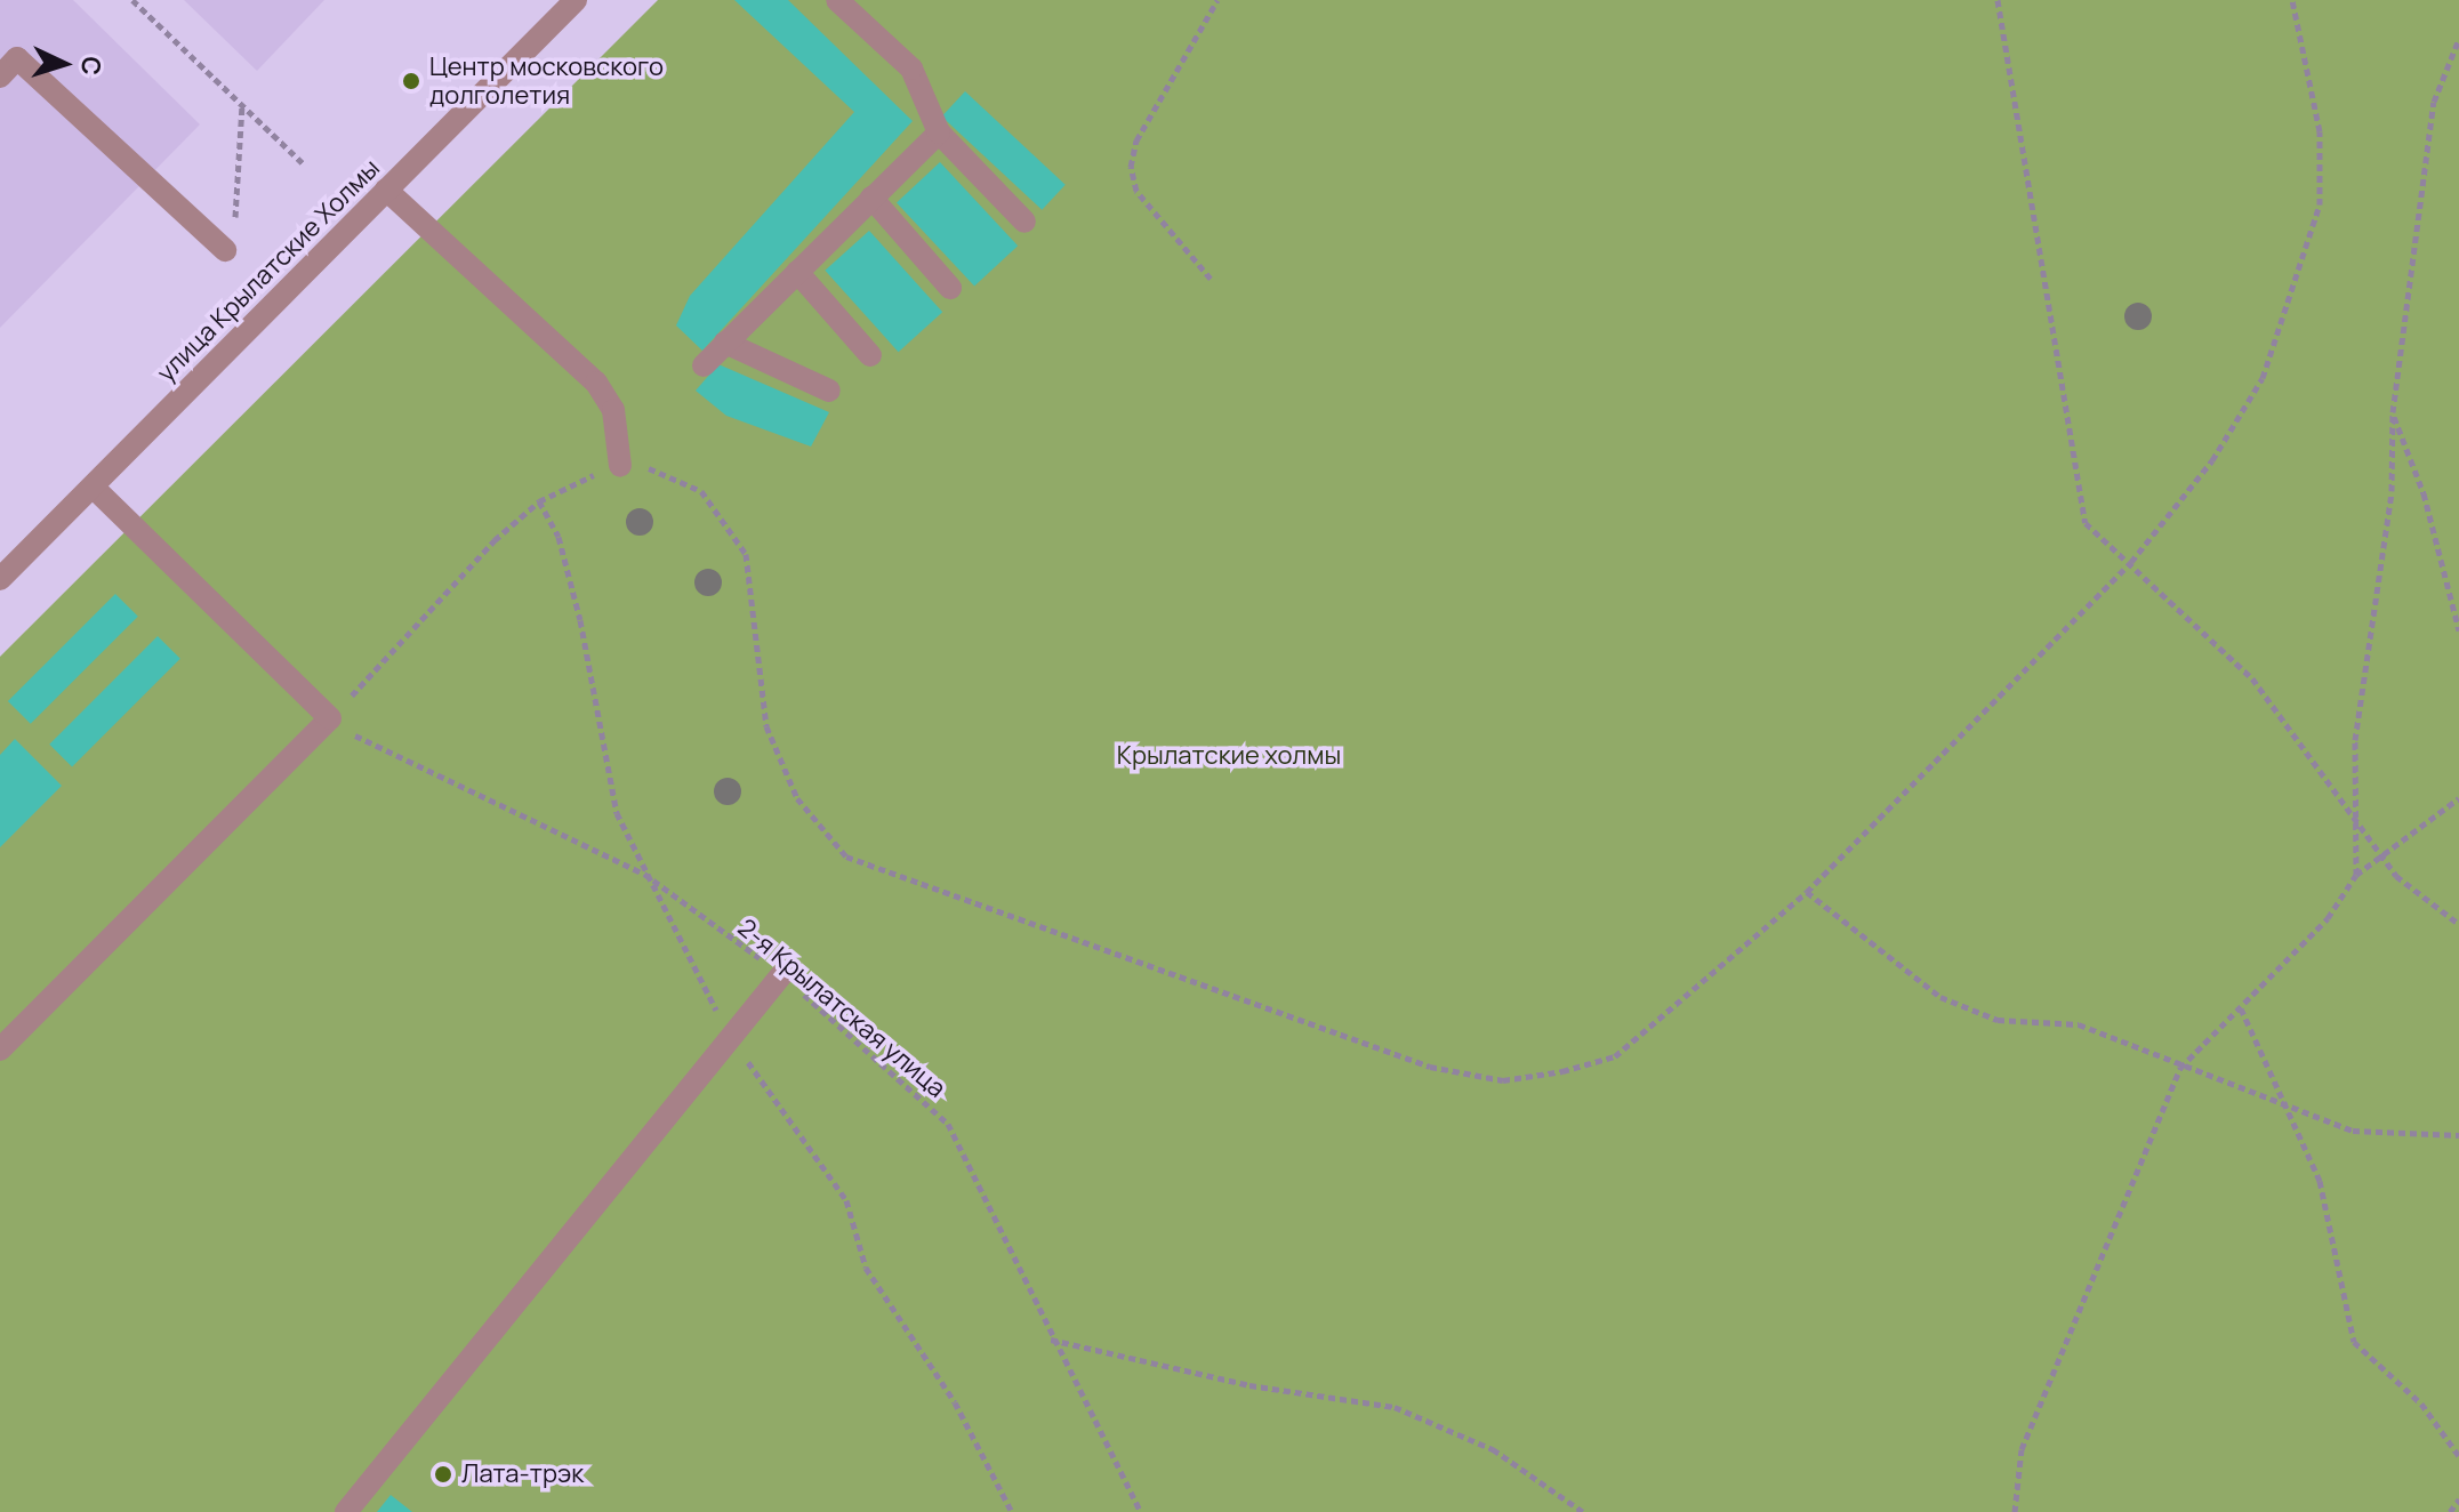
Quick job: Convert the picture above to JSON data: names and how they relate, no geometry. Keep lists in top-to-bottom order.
{
  "streets": {
    "street": ["улица Крылатские Холмы"],
    "path": ["2-я Крылатская улица"]
  },
  "parks": ["Крылатские холмы"],
  "places": ["Центр московского долголетия", "Лата-трэк"],
  "north": "right"
}
